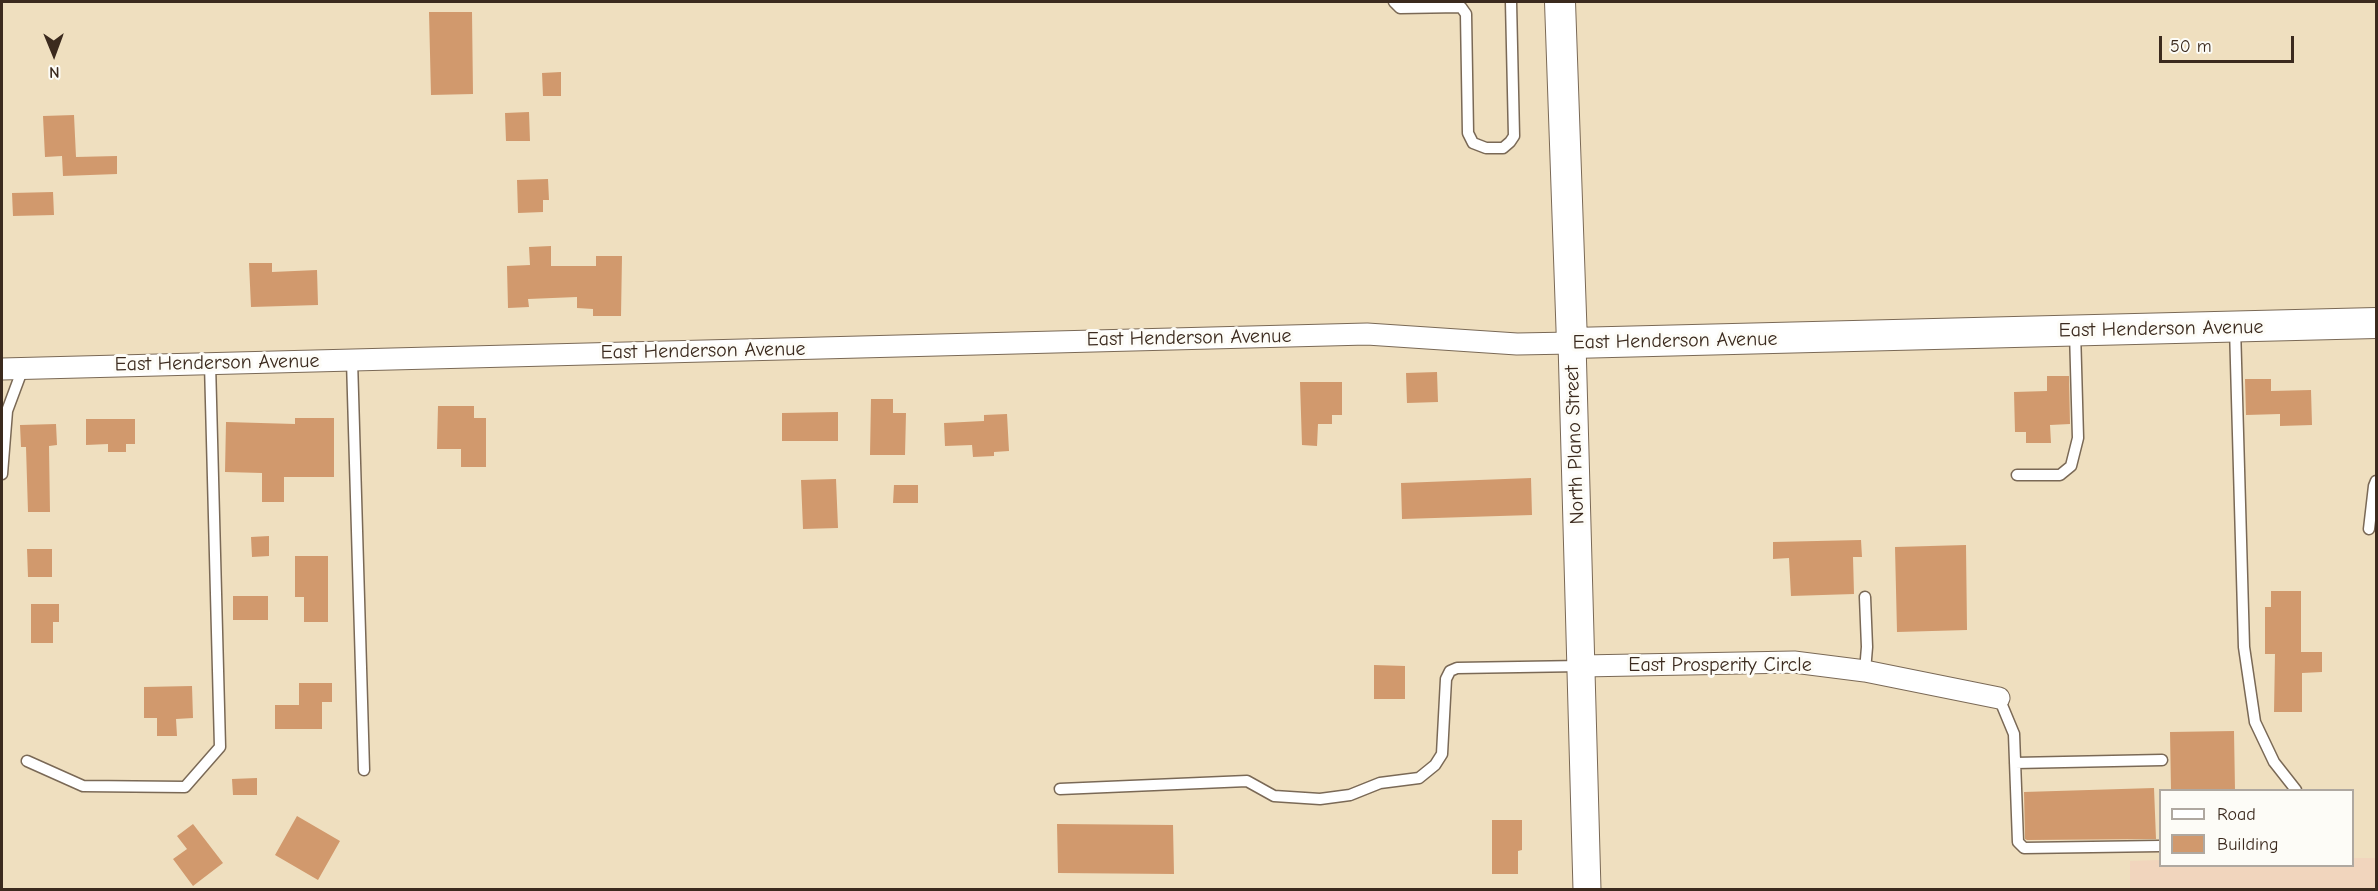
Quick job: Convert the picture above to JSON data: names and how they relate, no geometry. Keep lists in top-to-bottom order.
{
  "streets": {
    "main road": ["East Henderson Avenue", "North Plano Street"],
    "street": ["East Prosperity Circle"]
  },
  "crossings": [
    ["East Henderson Avenue", "North Plano Street"],
    ["North Plano Street", "East Prosperity Circle"]
  ],
  "legend": ["Road", "Building"],
  "scale_bar": "50 m",
  "north": "bottom"
}
